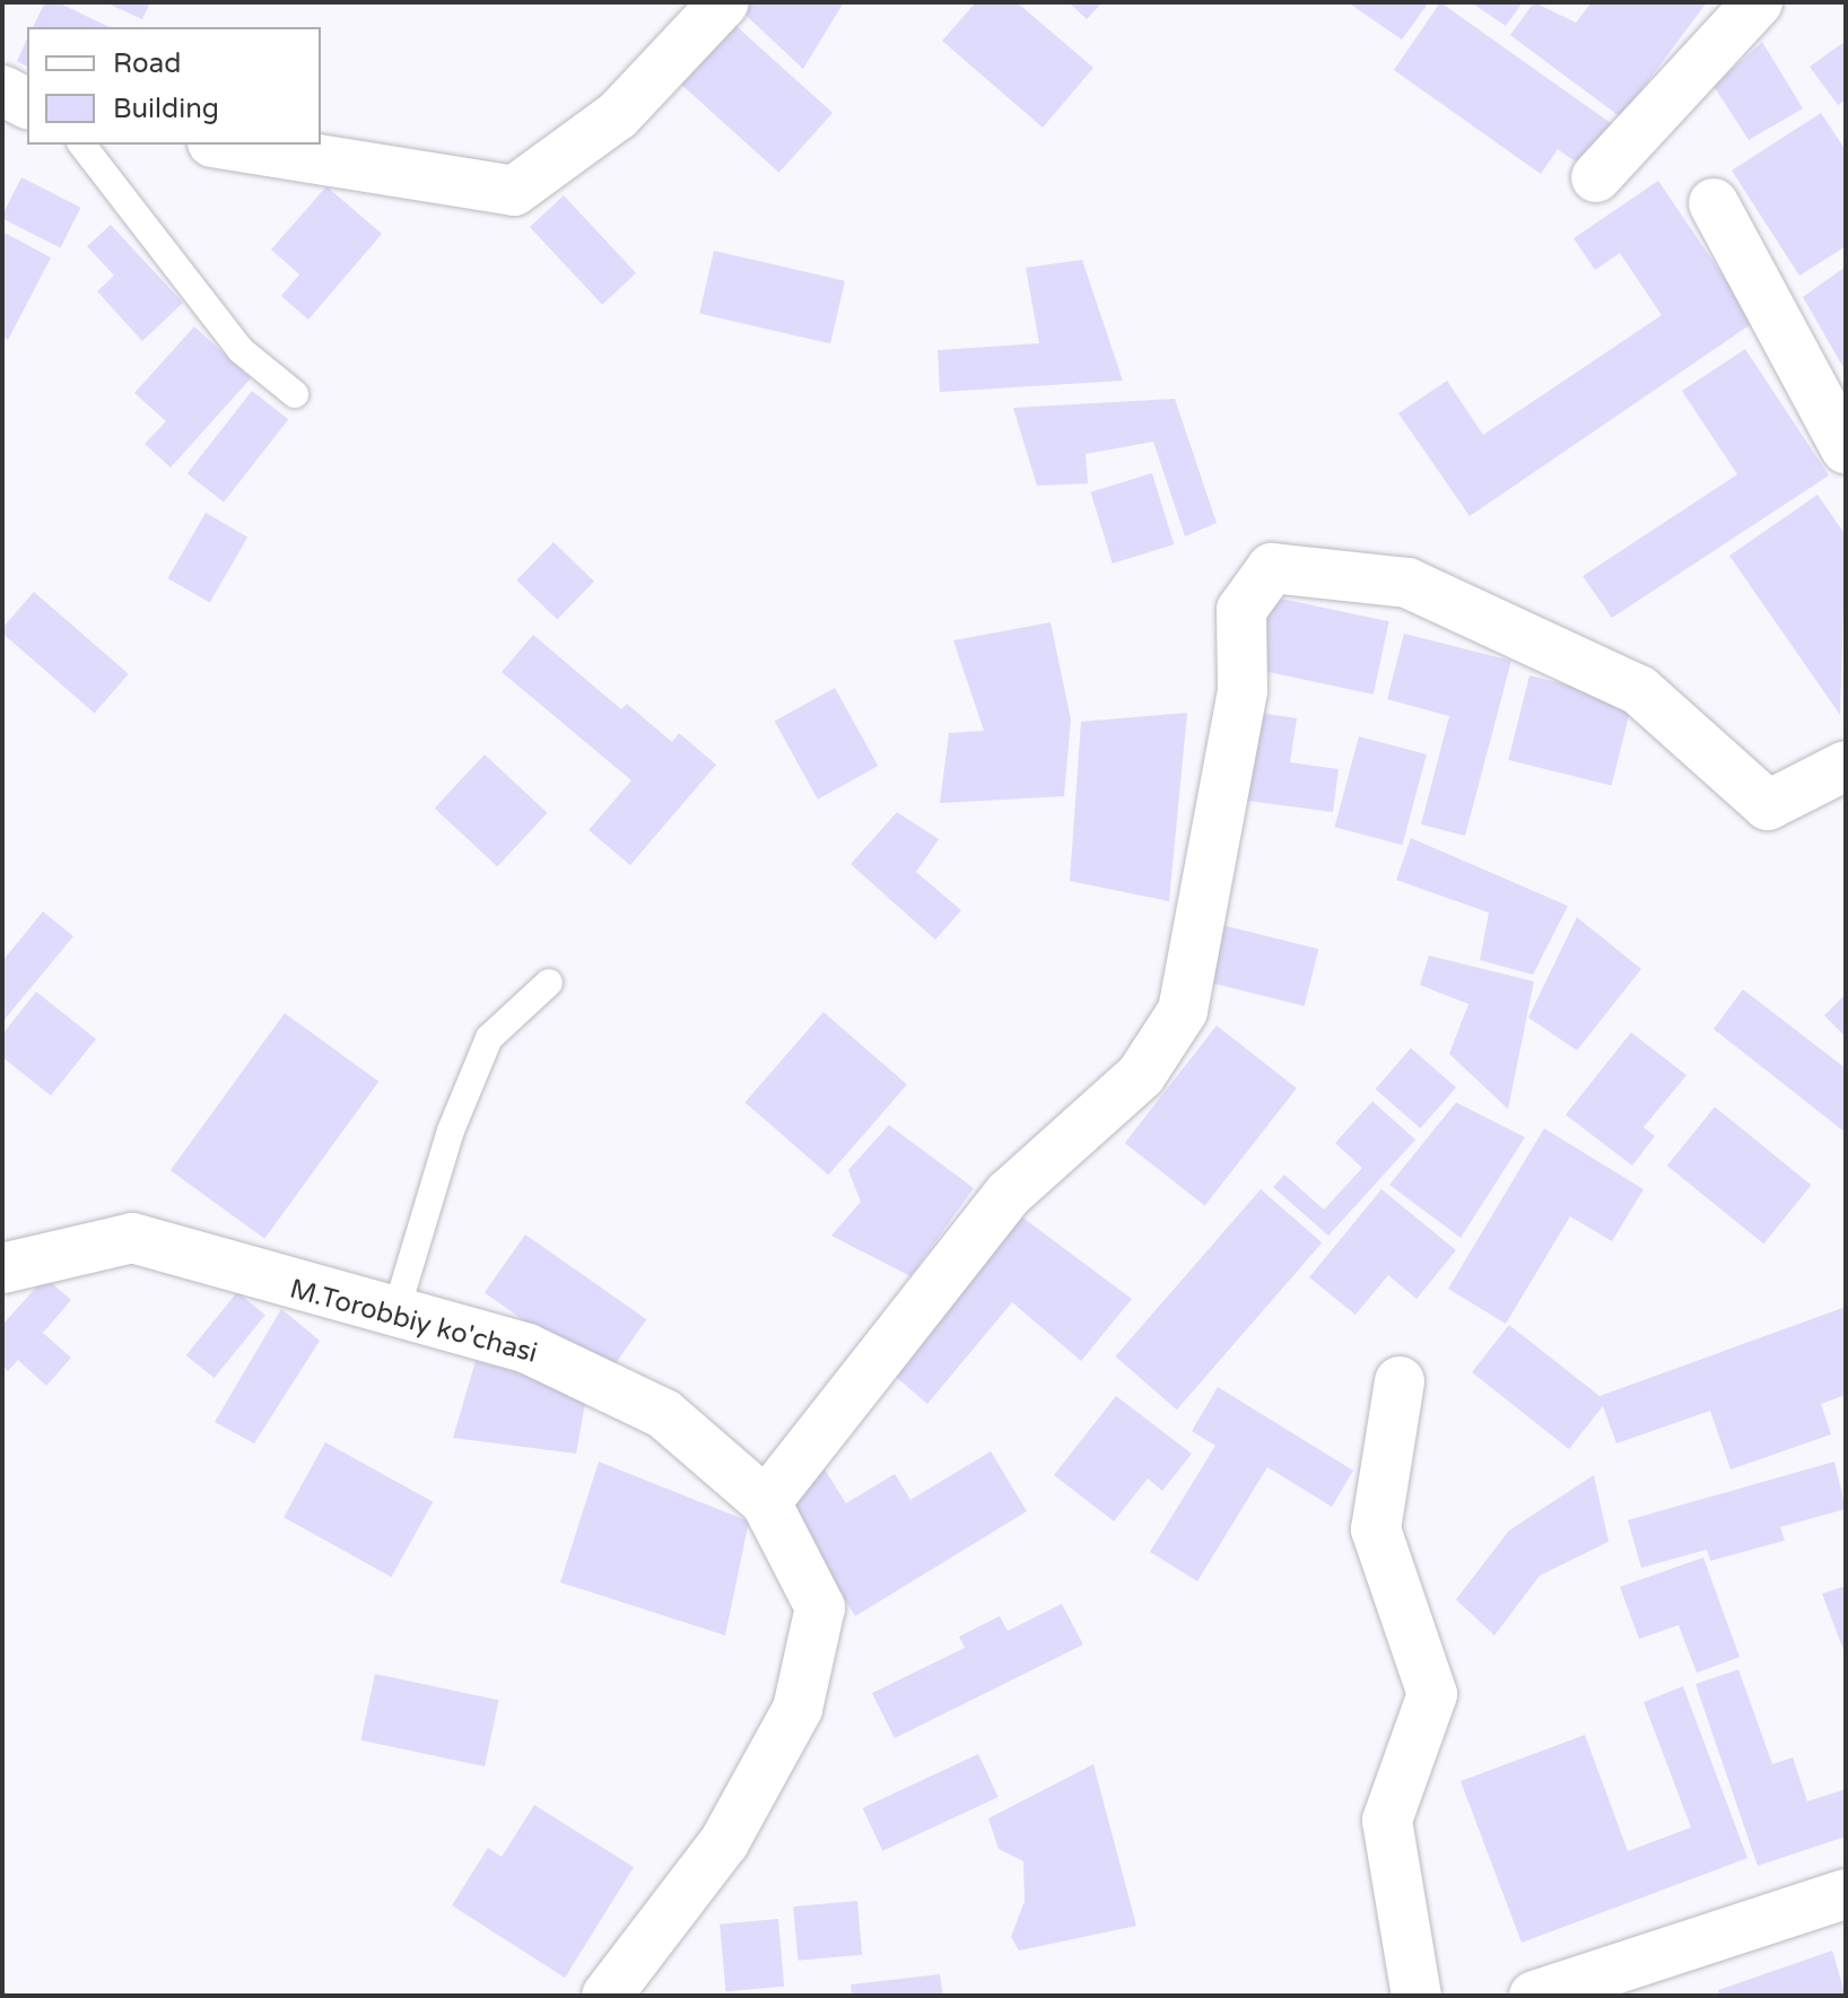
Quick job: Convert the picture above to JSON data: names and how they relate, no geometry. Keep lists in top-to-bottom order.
{
  "streets": {
    "street": ["M.Torobbiy ko'chasi"]
  },
  "legend": ["Road", "Building"]
}
